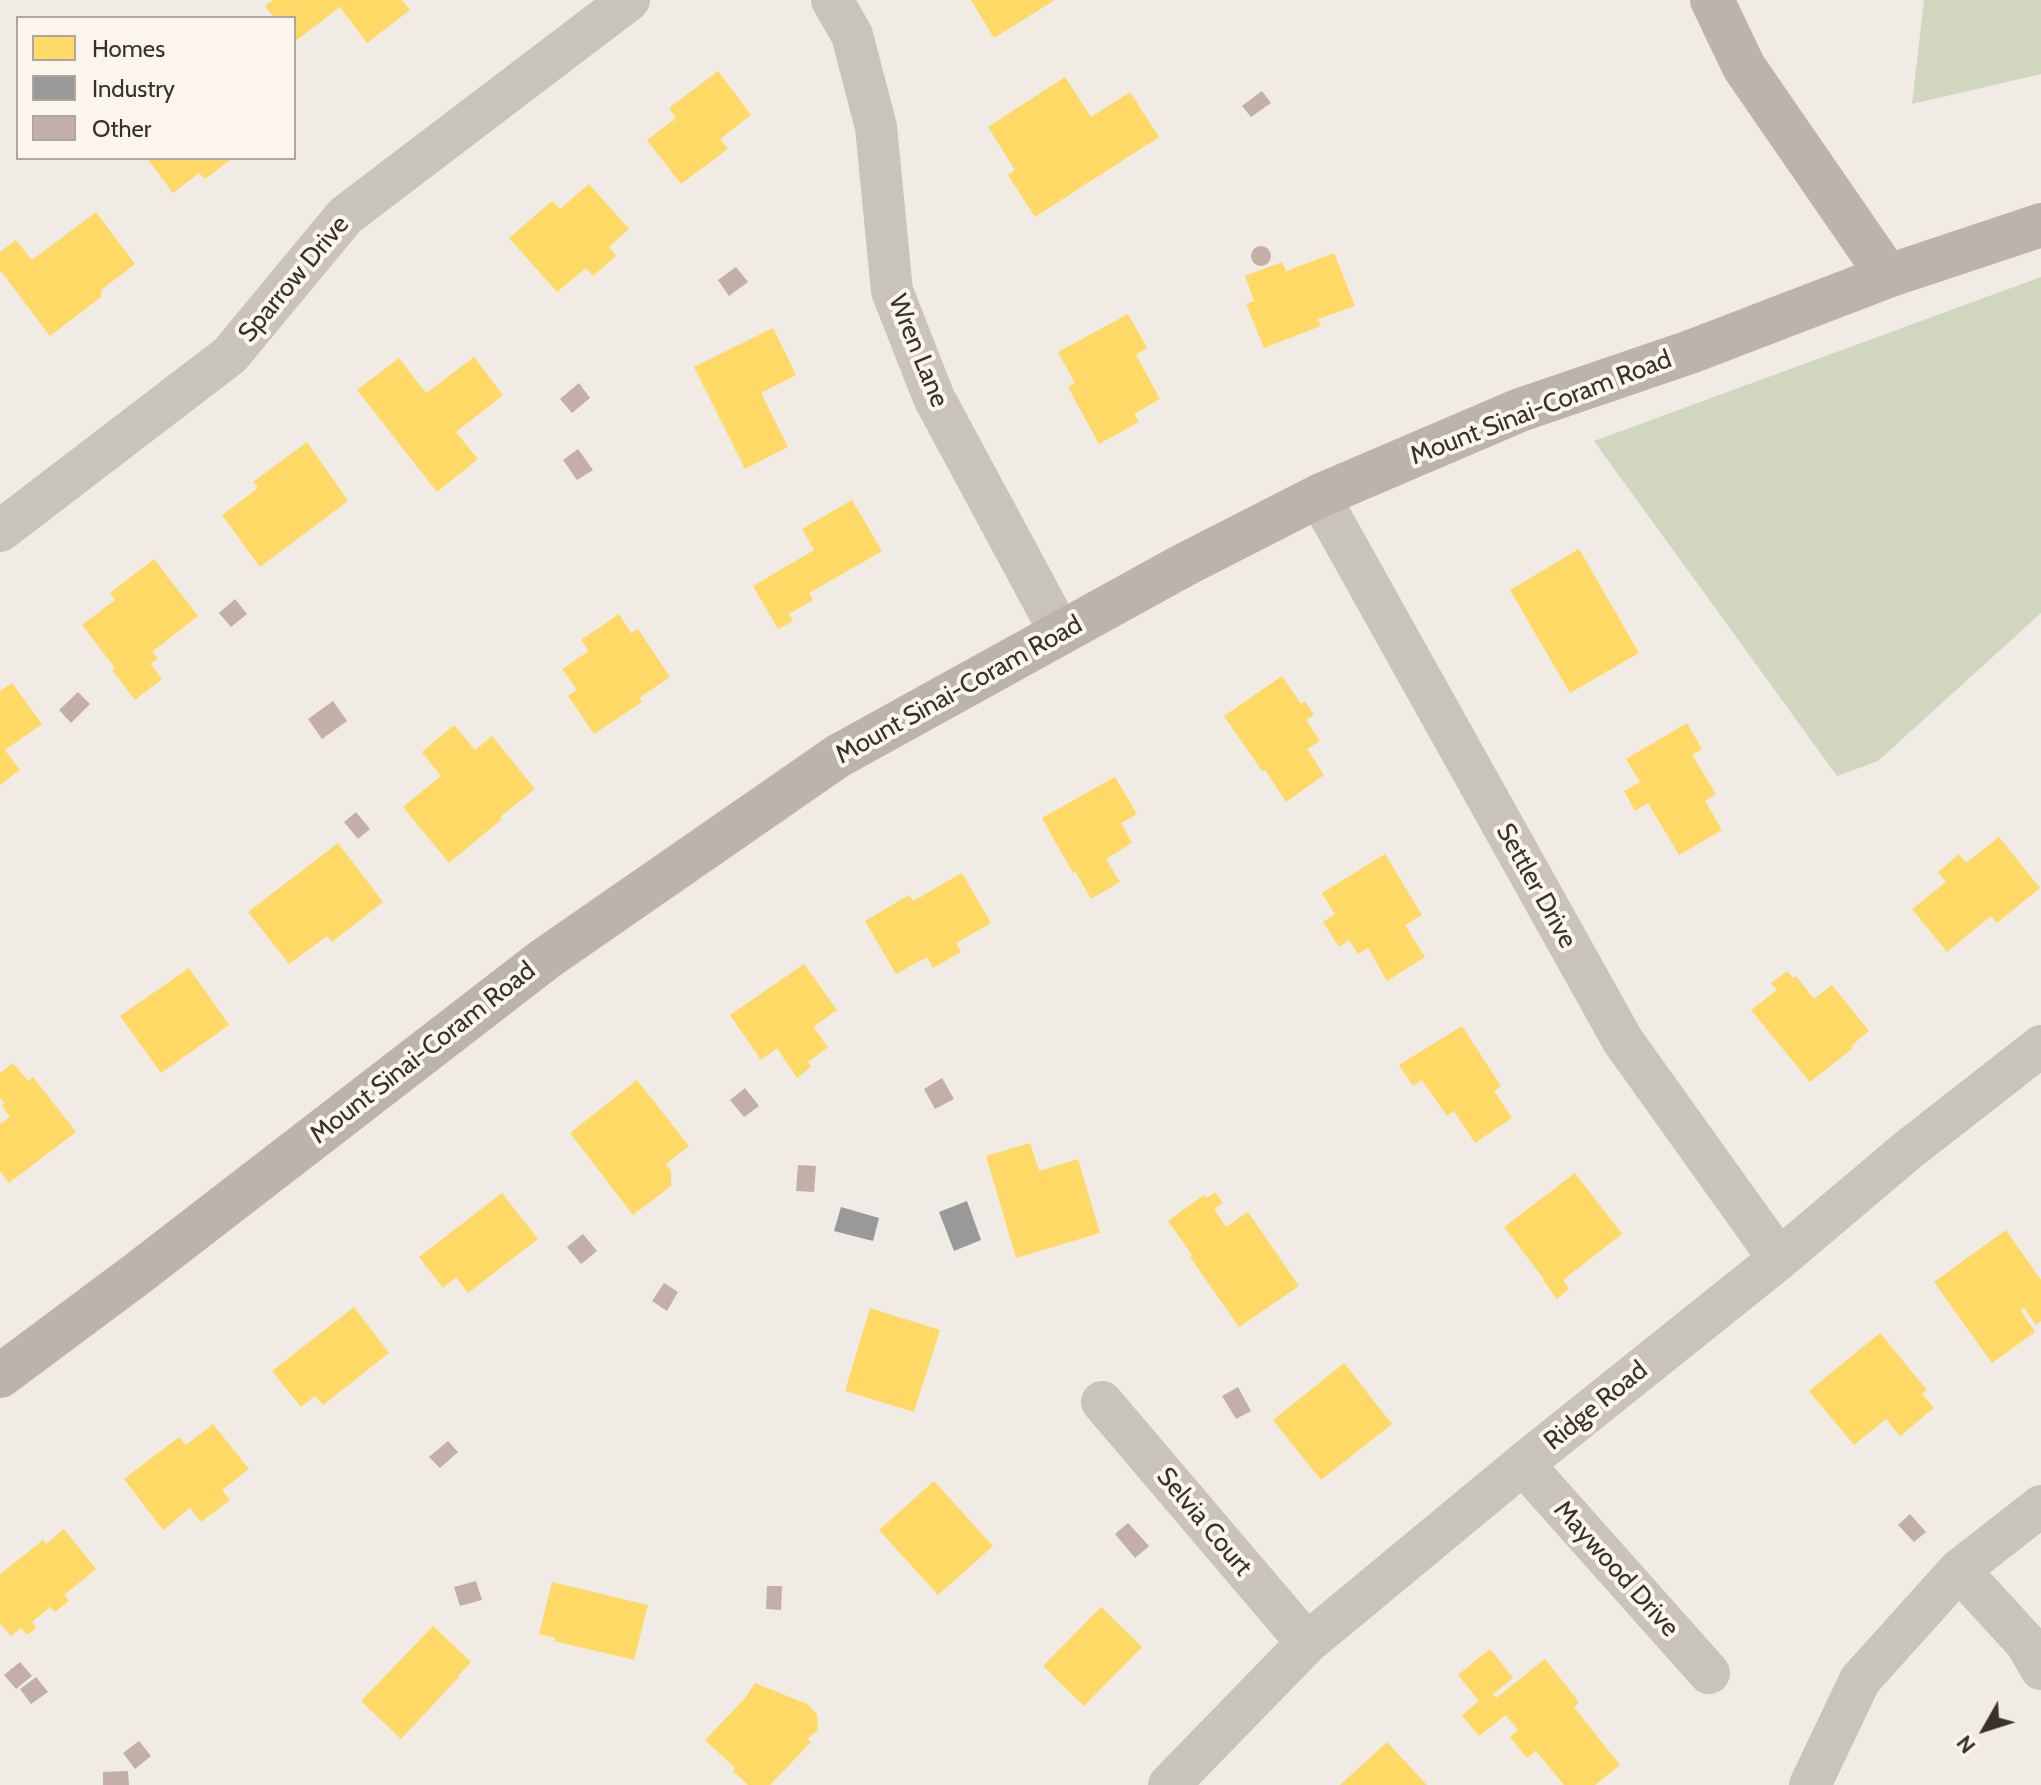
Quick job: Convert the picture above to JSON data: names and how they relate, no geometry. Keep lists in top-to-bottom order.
{
  "streets": {
    "main road": ["Mount Sinai-Coram Road"],
    "street": [
      "Sparrow Drive",
      "Wren Lane",
      "Settler Drive",
      "Ridge Road",
      "Selvia Court",
      "Maywood Drive"
    ]
  },
  "crossings": [
    ["Wren Lane", "Mount Sinai-Coram Road"],
    ["Mount Sinai-Coram Road", "Settler Drive"],
    ["Settler Drive", "Ridge Road"],
    ["Ridge Road", "Selvia Court"],
    ["Ridge Road", "Maywood Drive"]
  ],
  "legend": ["Homes", "Industry", "Other"],
  "north": "bottom left"
}
